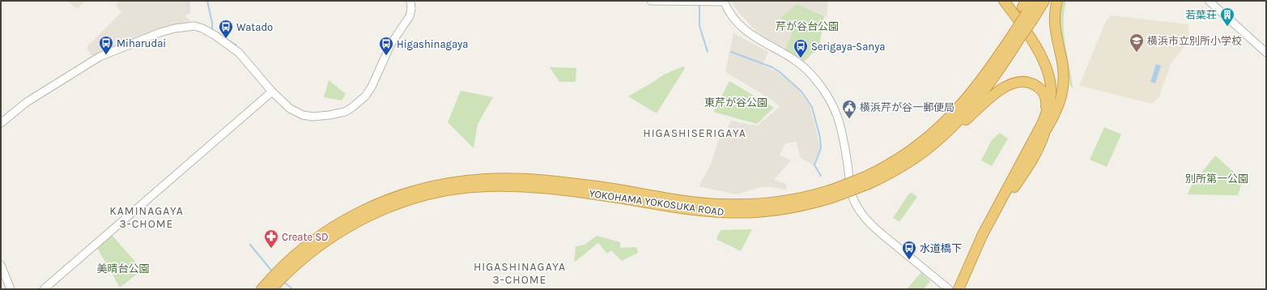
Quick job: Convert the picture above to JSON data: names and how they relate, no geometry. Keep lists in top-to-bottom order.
{
  "streets": {
    "highway": ["YOKOHAMA YOKOSUKA ROAD"]
  },
  "districts": ["HIGASHISERIGAYA", "KAMINAGAYA 3-CHOME", "HIGASHINAGAYA 3-CHOME"],
  "parks": [
    "芹が谷台公園",
    "東芹が谷公園",
    "別所第一公園",
    "美晴台公園"
  ],
  "places": {
    "building": ["若葉荘"],
    "bus stop": [
      "Watado",
      "Miharudai",
      "Higashinagaya",
      "Serigaya-Sanya",
      "水道橋下"
    ],
    "school or university": ["横浜市立別所小学校"],
    "public building": ["横浜芹が谷一郵便局"],
    "pharmacy": ["Create SD"]
  }
}
